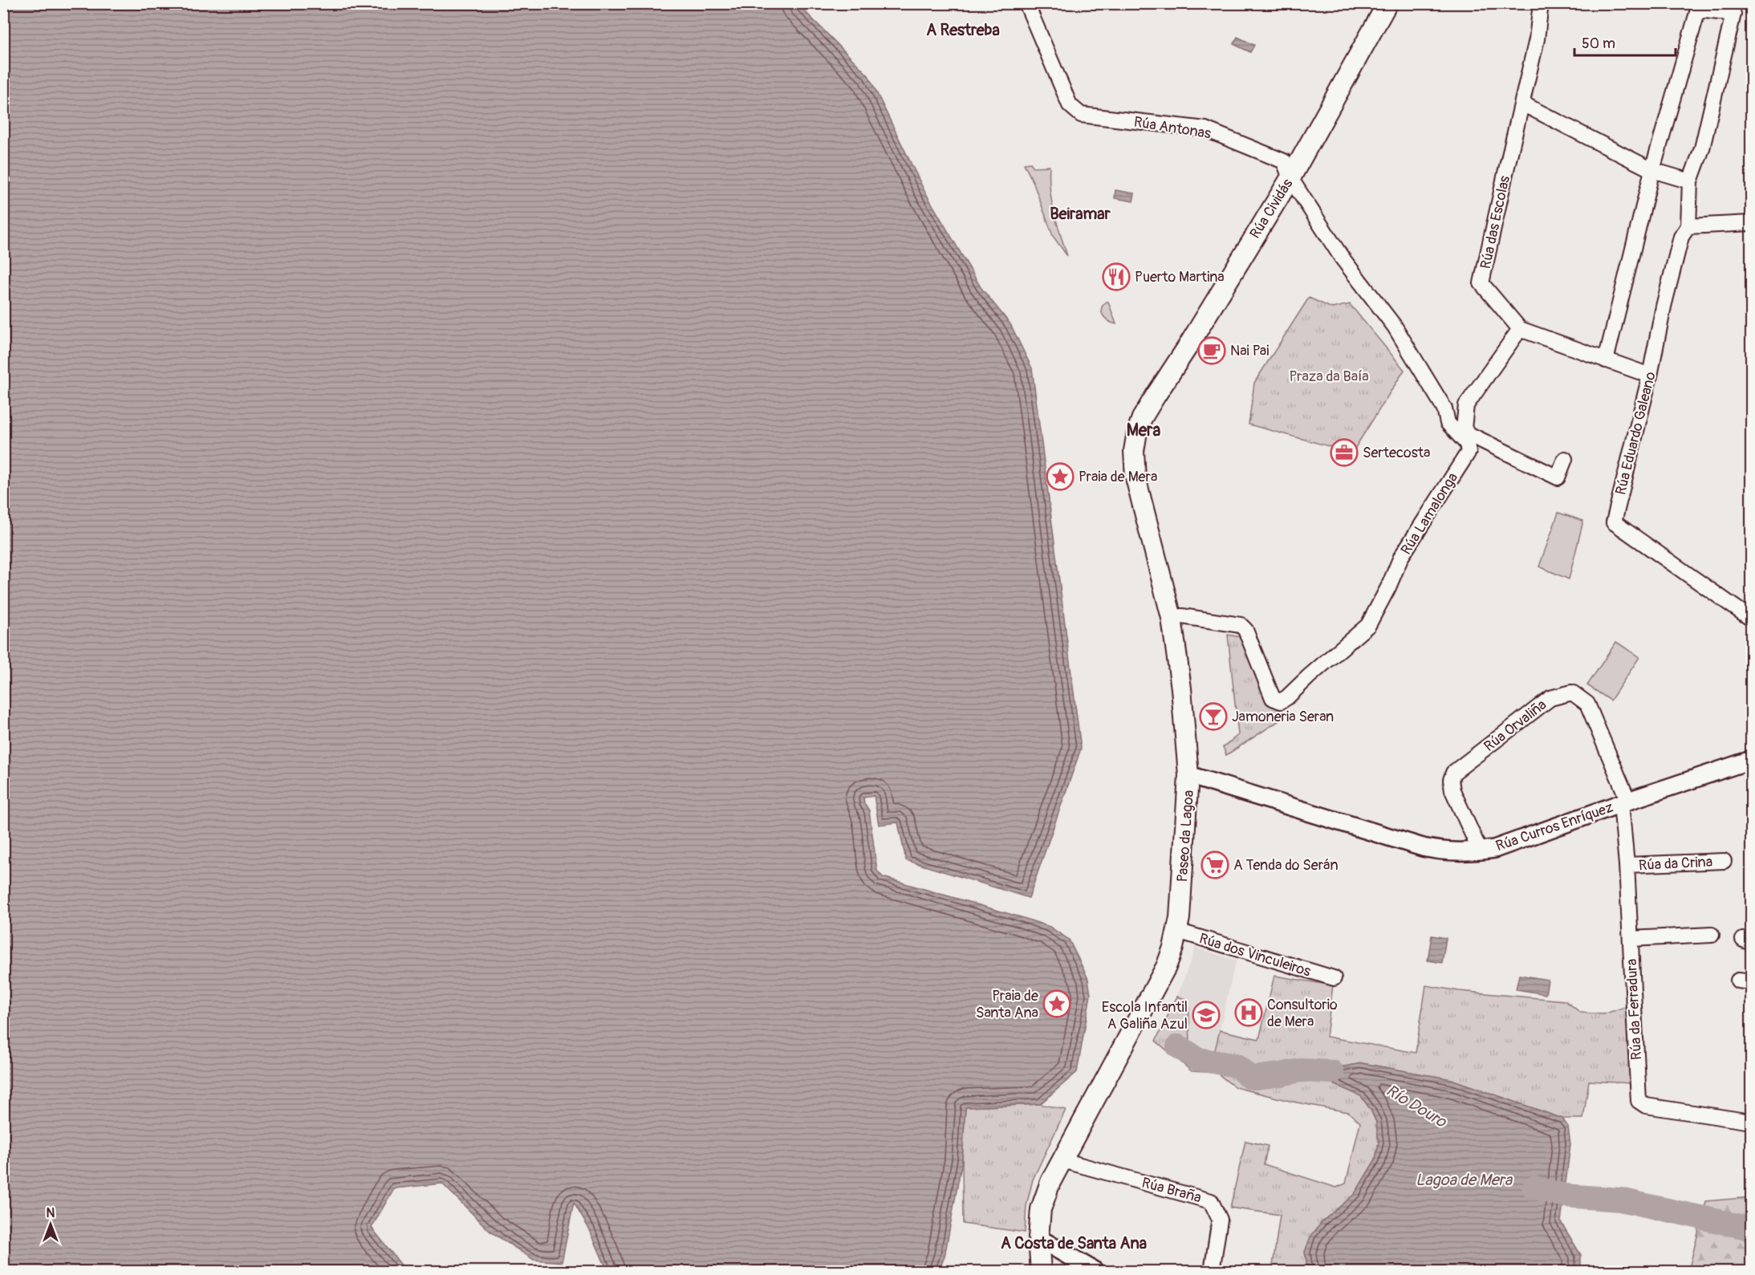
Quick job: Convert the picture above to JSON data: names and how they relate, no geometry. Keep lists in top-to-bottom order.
{
  "streets": {
    "main road": ["Rúa Cividás", "Paseo da Lagoa"],
    "street": [
      "Rúa Antonas",
      "Rúa das Escolas",
      "Rúa Eduardo Galeano",
      "Rúa Lamalonga",
      "Rúa Orvaliña",
      "Rúa Curros Enríquez",
      "Rúa da Crina",
      "Rúa dos Vinculeiros",
      "Rúa da Ferradura",
      "Rúa Braña"
    ]
  },
  "crossings": [
    ["Rúa Antonas", "Rúa Cividás"],
    ["Rúa Antonas", "Rúa Lamalonga"],
    ["Rúa Cividás", "Rúa Lamalonga"],
    ["Rúa Cividás", "Paseo da Lagoa"],
    ["Rúa Lamalonga", "Paseo da Lagoa"],
    ["Rúa Orvaliña", "Rúa Curros Enríquez"],
    ["Rúa Orvaliña", "Rúa da Ferradura"],
    ["Rúa Curros Enríquez", "Paseo da Lagoa"],
    ["Rúa Curros Enríquez", "Rúa da Ferradura"],
    ["Paseo da Lagoa", "Rúa dos Vinculeiros"],
    ["Paseo da Lagoa", "Rúa Braña"],
    ["Rúa da Crina", "Rúa da Ferradura"]
  ],
  "districts": [
    "A Restreba",
    "Beiramar",
    "Mera",
    "A Costa de Santa Ana"
  ],
  "water": ["Río Douro", "Lagoa de Mera"],
  "parks": ["Praza da Baía"],
  "places": {
    "restaurant": ["Puerto Martina"],
    "cafe": ["Nai Pai"],
    "office": ["Sertecosta"],
    "place": ["Praia de Mera", "Praia de Santa Ana"],
    "bar": ["Jamoneria Seran"],
    "supermarket": ["A Tenda do Serán"],
    "hospital": ["Consultorio de Mera"],
    "school or university": ["Escola Infantil A Galiña Azul"]
  },
  "scale_bar": "50 m",
  "north": "top"
}
